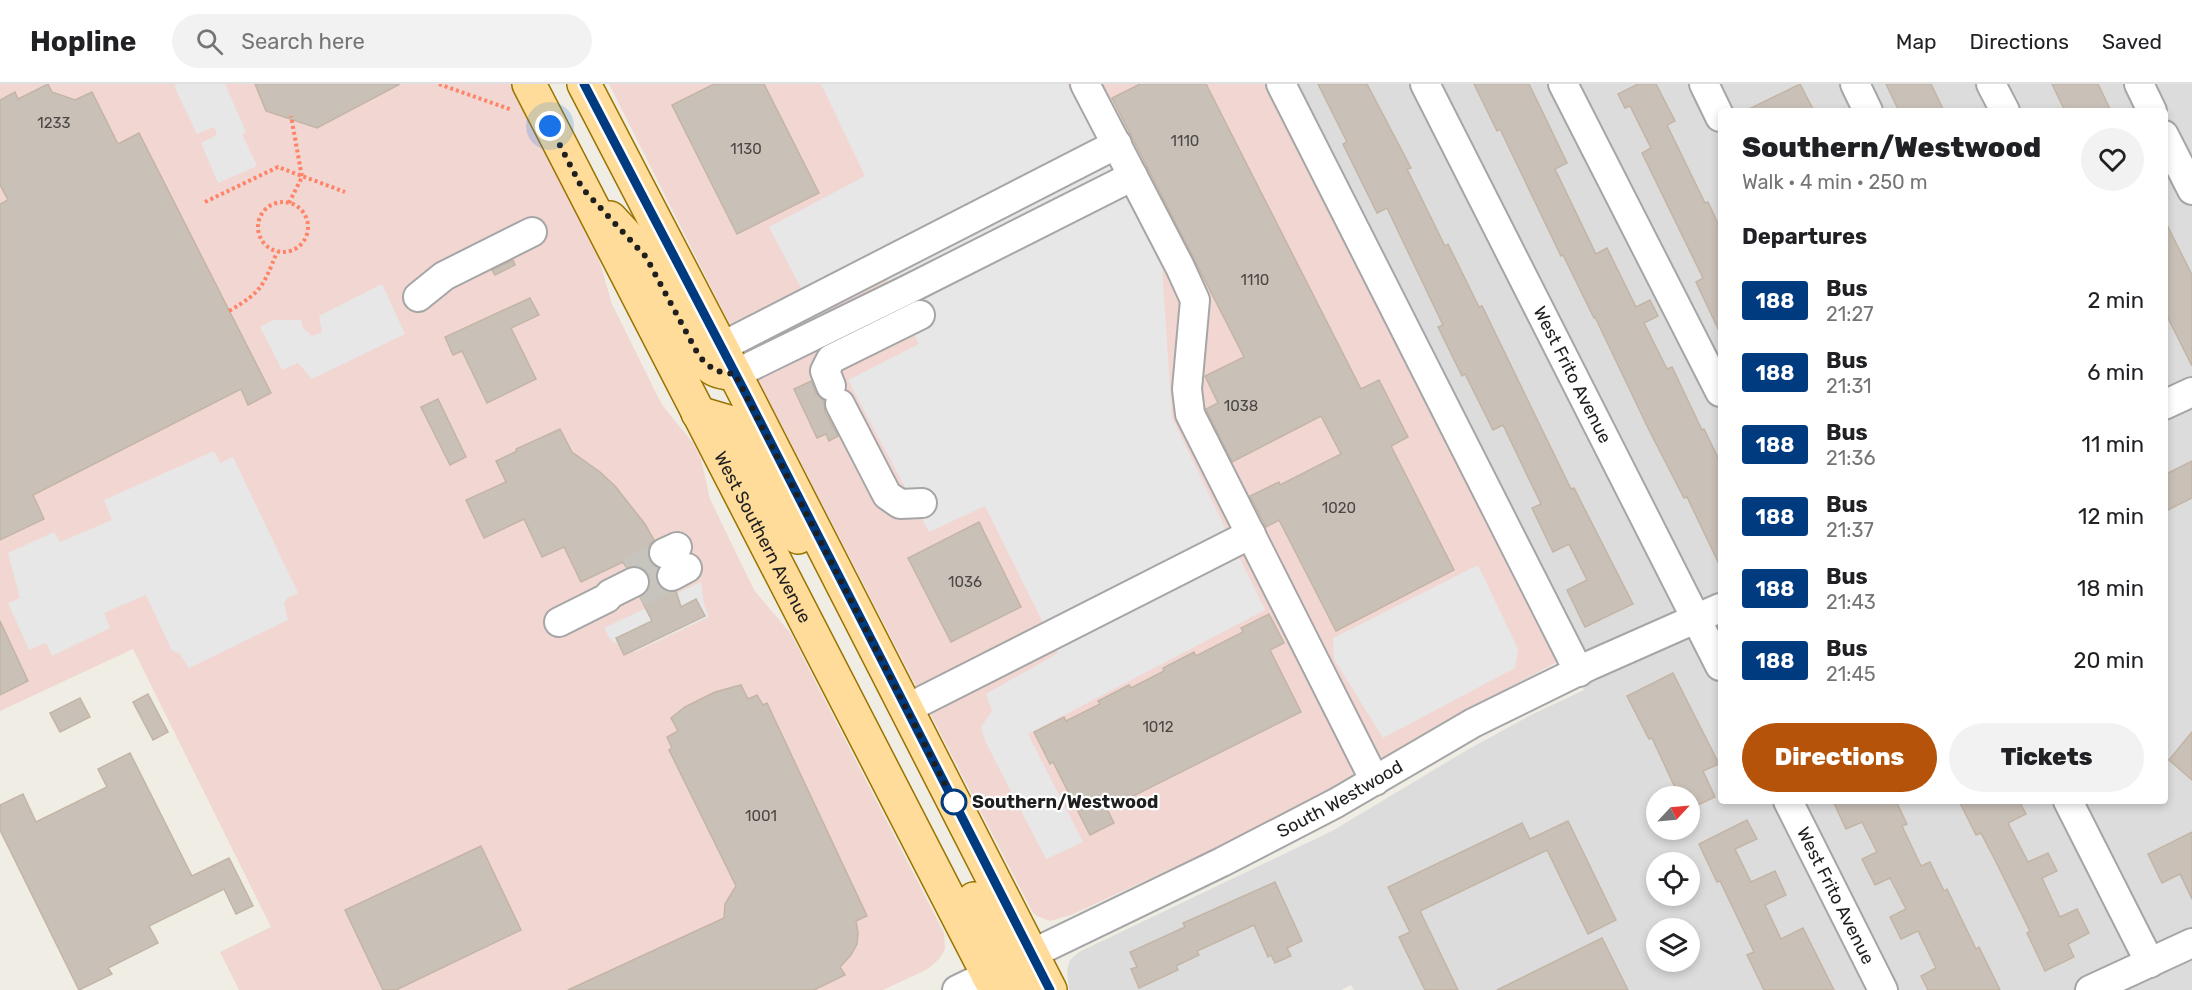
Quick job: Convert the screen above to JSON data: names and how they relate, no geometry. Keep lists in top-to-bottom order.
{
  "streets": {
    "main road": ["West Southern Avenue"],
    "street": ["West Frito Avenue", "South Westwood"]
  },
  "crossings": [
    ["West Frito Avenue", "South Westwood"],
    ["West Southern Avenue", "South Westwood"]
  ],
  "places": ["Southern/Westwood"],
  "lines": ["bus line 188"],
  "house_numbers": [
    "1233",
    "1110",
    "1130",
    "1110",
    "1038",
    "1020",
    "1036",
    "1012",
    "1001"
  ],
  "north": "top right",
  "page": {
    "header": "Hopline",
    "search": "Search here",
    "nav": ["Map", "Directions", "Saved"],
    "heading": [
      ["Southern/Westwood", "Walk · 4 min · 250 m"],
      "Departures"
    ],
    "list": [
      {
        "mark": "188",
        "name": "Bus",
        "note": "21:27",
        "value": "2 min"
      },
      {
        "mark": "188",
        "name": "Bus",
        "note": "21:31",
        "value": "6 min"
      },
      {
        "mark": "188",
        "name": "Bus",
        "note": "21:36",
        "value": "11 min"
      },
      {
        "mark": "188",
        "name": "Bus",
        "note": "21:37",
        "value": "12 min"
      },
      {
        "mark": "188",
        "name": "Bus",
        "note": "21:43",
        "value": "18 min"
      },
      {
        "mark": "188",
        "name": "Bus",
        "note": "21:45",
        "value": "20 min"
      }
    ],
    "buttons": ["Directions", "Tickets"]
  }
}
